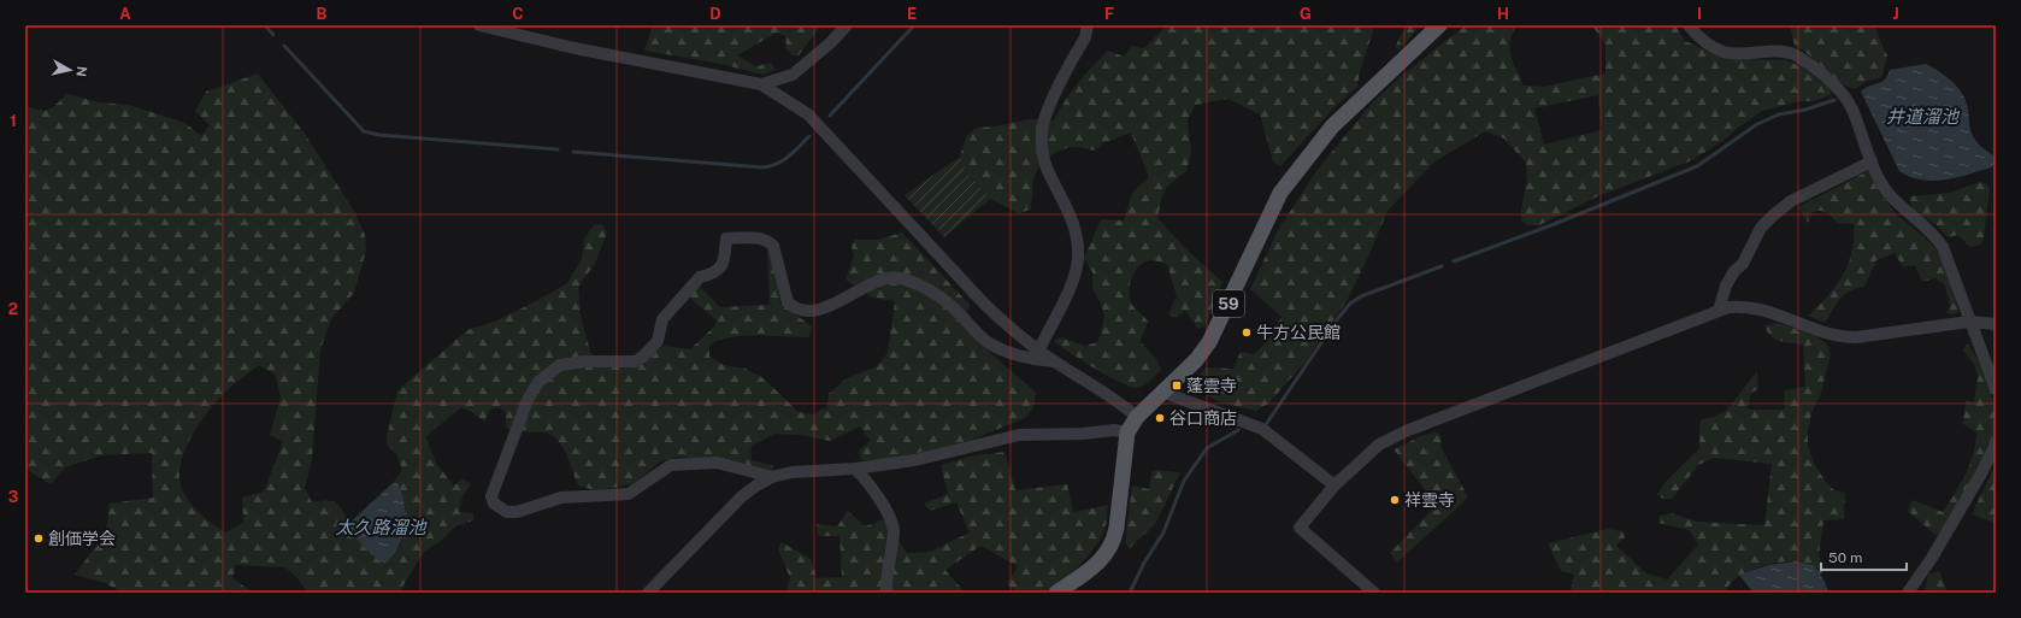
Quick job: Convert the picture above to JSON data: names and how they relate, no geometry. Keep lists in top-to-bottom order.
{
  "streets": {
    "main road": ["59"]
  },
  "water": ["井道溜池", "太久路溜池"],
  "places": {
    "other": [
      "牛方公民館",
      "谷口商店",
      "祥雲寺",
      "創価学会"
    ],
    "transit": ["蓬雲寺"]
  },
  "scale_bar": "50 m",
  "north": "right",
  "grid": {
    "columns": [
      "A",
      "B",
      "C",
      "D",
      "E",
      "F",
      "G",
      "H",
      "I",
      "J"
    ],
    "rows": ["1", "2", "3"]
  }
}
